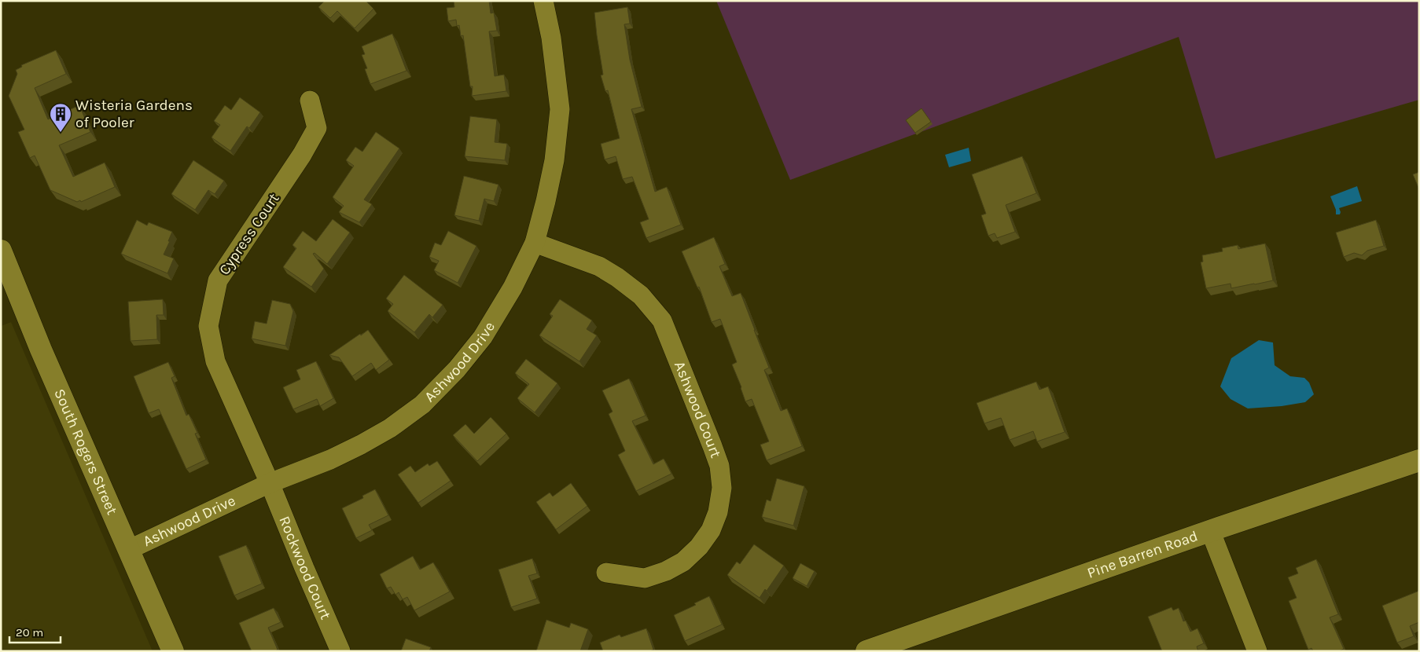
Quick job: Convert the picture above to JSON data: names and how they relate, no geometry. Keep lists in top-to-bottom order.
{
  "streets": {
    "main road": ["South Rogers Street", "Pine Barren Road"],
    "street": [
      "Cypress Court",
      "Ashwood Drive",
      "Ashwood Court",
      "Rockwood Court"
    ]
  },
  "crossings": [
    ["Cypress Court", "Ashwood Drive"],
    ["Cypress Court", "Rockwood Court"],
    ["Ashwood Drive", "Ashwood Court"],
    ["Ashwood Drive", "South Rogers Street"],
    ["Ashwood Drive", "Rockwood Court"]
  ],
  "places": {
    "building": ["Wisteria Gardens of Pooler"]
  },
  "scale_bar": "20 m"
}
